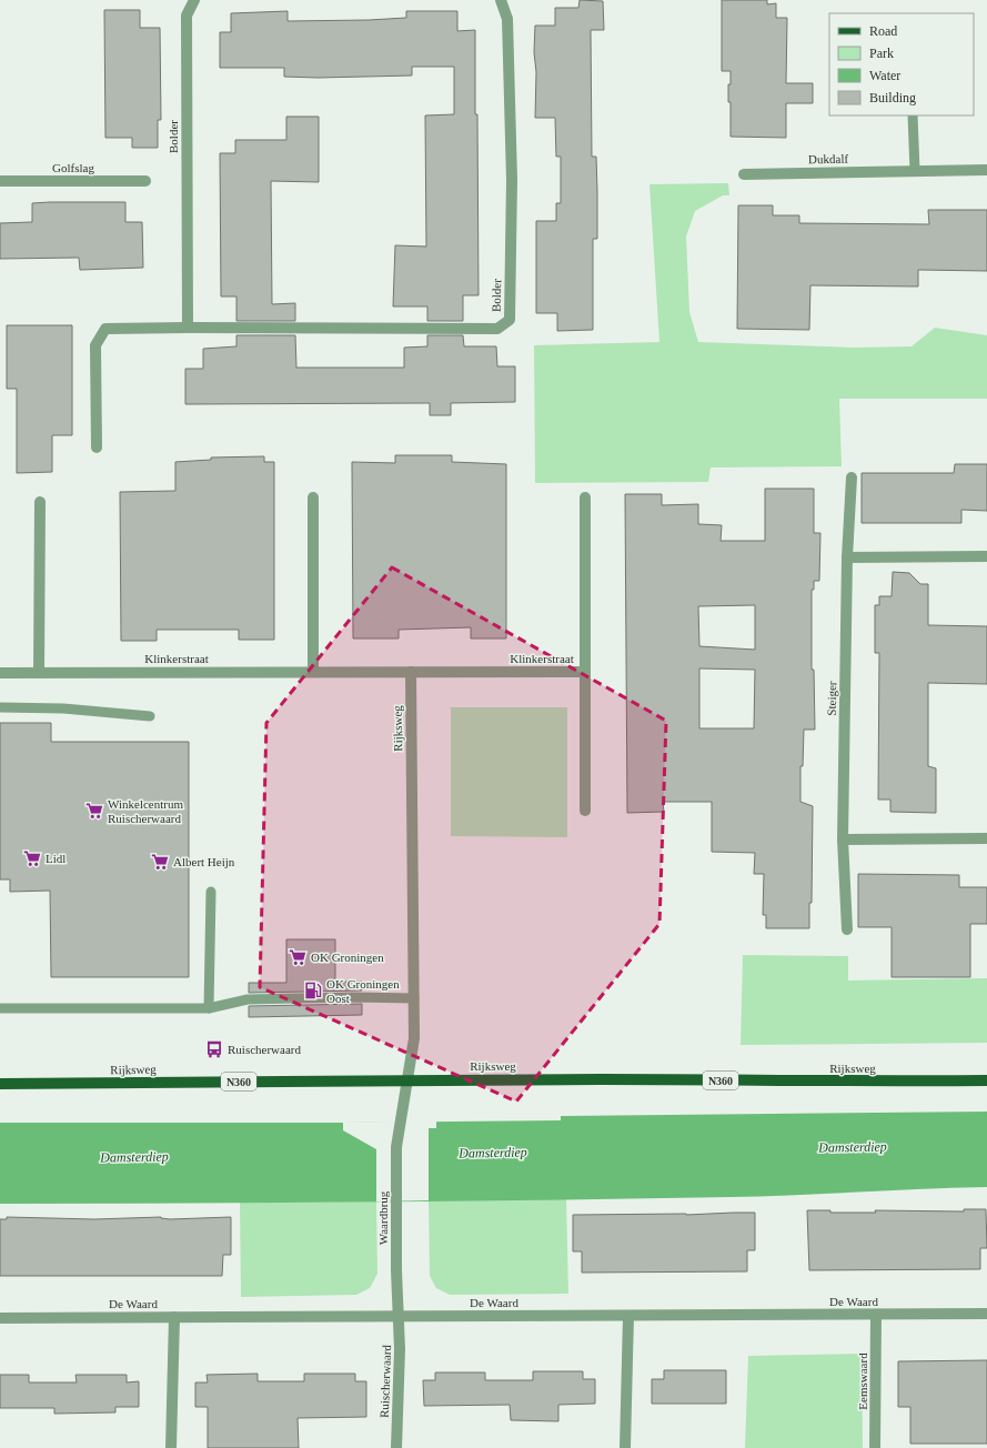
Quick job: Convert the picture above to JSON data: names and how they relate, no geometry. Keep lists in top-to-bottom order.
{
  "streets": {
    "main road": ["Rijksweg", "N360"],
    "street": [
      "Bolder",
      "Dukdalf",
      "Golfslag",
      "Klinkerstraat",
      "Steiger",
      "Waardbrug",
      "De Waard",
      "Ruischerwaard",
      "Eemswaard"
    ]
  },
  "crossings": [
    ["Klinkerstraat", "Rijksweg"],
    ["Rijksweg", "Waardbrug"],
    ["Waardbrug", "De Waard"],
    ["Waardbrug", "Ruischerwaard"],
    ["De Waard", "Ruischerwaard"],
    ["De Waard", "Eemswaard"]
  ],
  "water": ["Damsterdiep"],
  "places": {
    "supermarket": [
      "Winkelcentrum Ruischerwaard",
      "Lidl",
      "Albert Heijn",
      "OK Groningen"
    ],
    "fuel station": ["OK Groningen Oost"],
    "bus stop": ["Ruischerwaard"]
  },
  "legend": [
    "Road",
    "Park",
    "Water",
    "Building"
  ]
}
